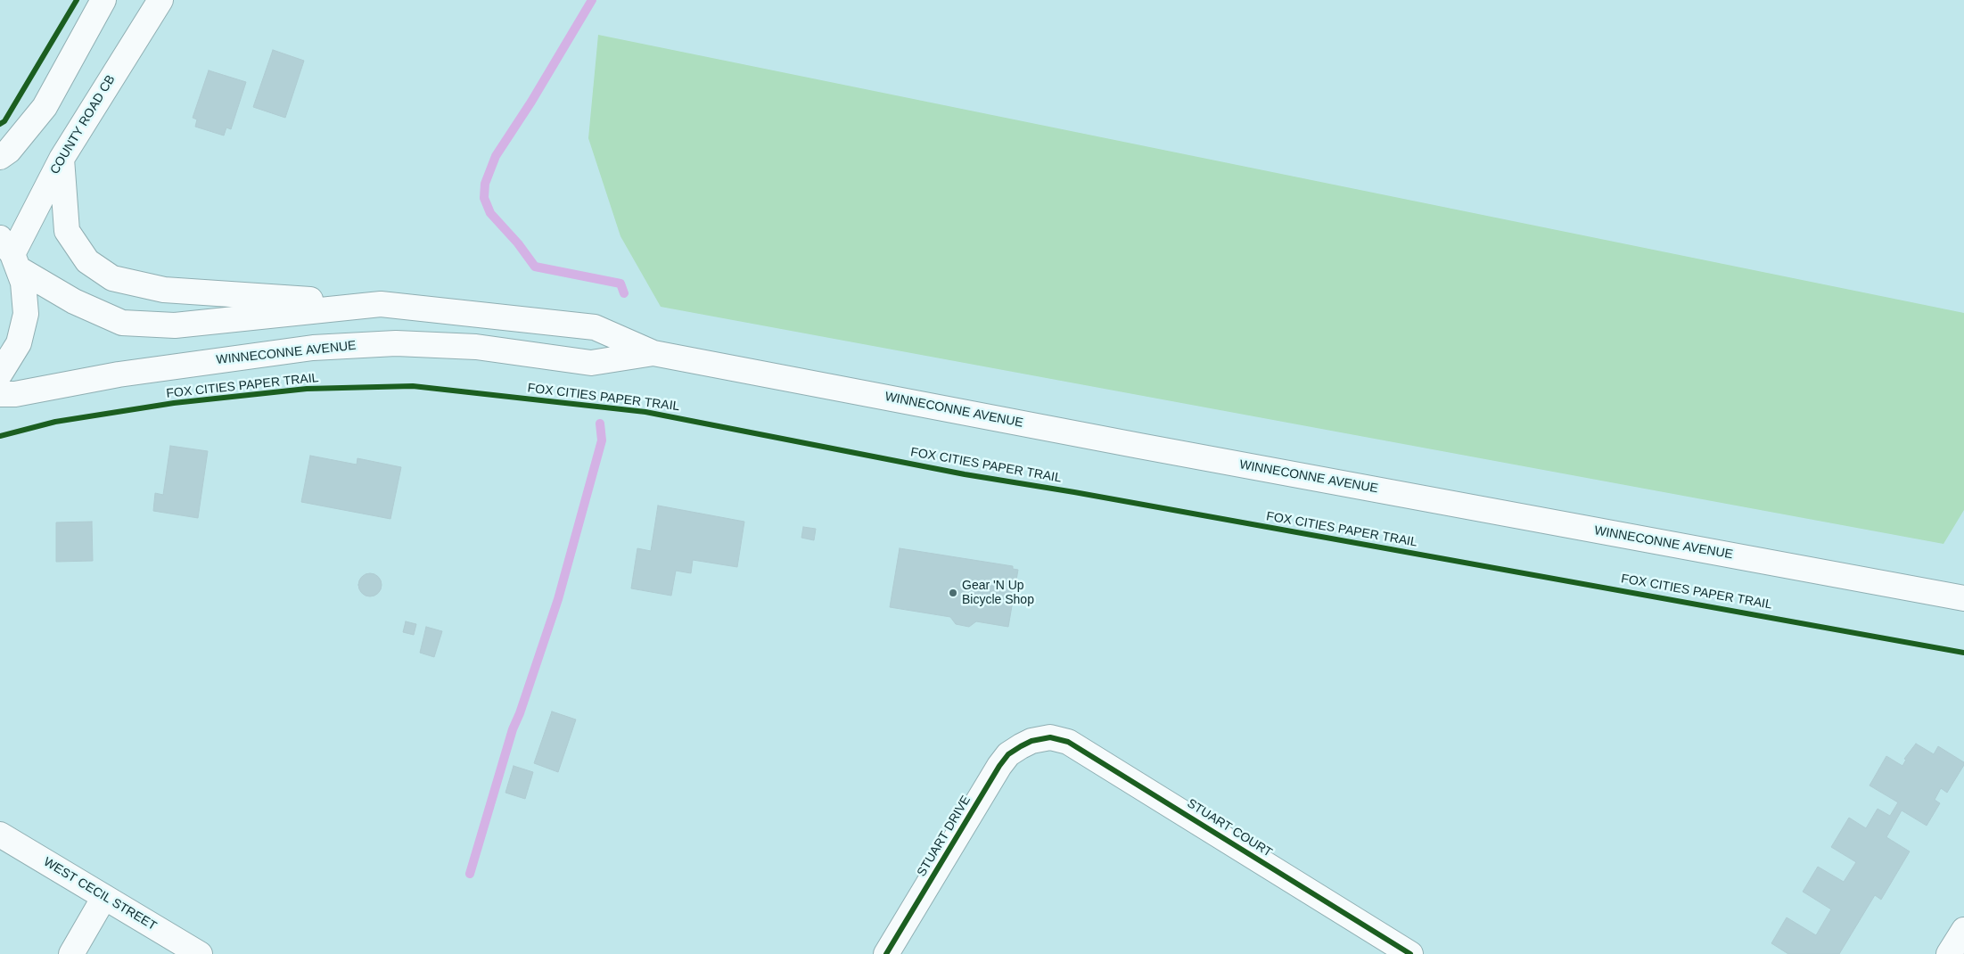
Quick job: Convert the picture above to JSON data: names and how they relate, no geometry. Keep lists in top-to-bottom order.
{
  "streets": {
    "main road": [
      "COUNTY ROAD CB",
      "WINNECONNE AVENUE",
      "STUART COURT",
      "STUART DRIVE",
      "WEST CECIL STREET"
    ],
    "cycle path": ["FOX CITIES PAPER TRAIL"]
  },
  "crossings": [
    ["COUNTY ROAD CB", "WINNECONNE AVENUE"],
    ["STUART COURT", "STUART DRIVE"]
  ],
  "places": ["Gear 'N Up Bicycle Shop"]
}
